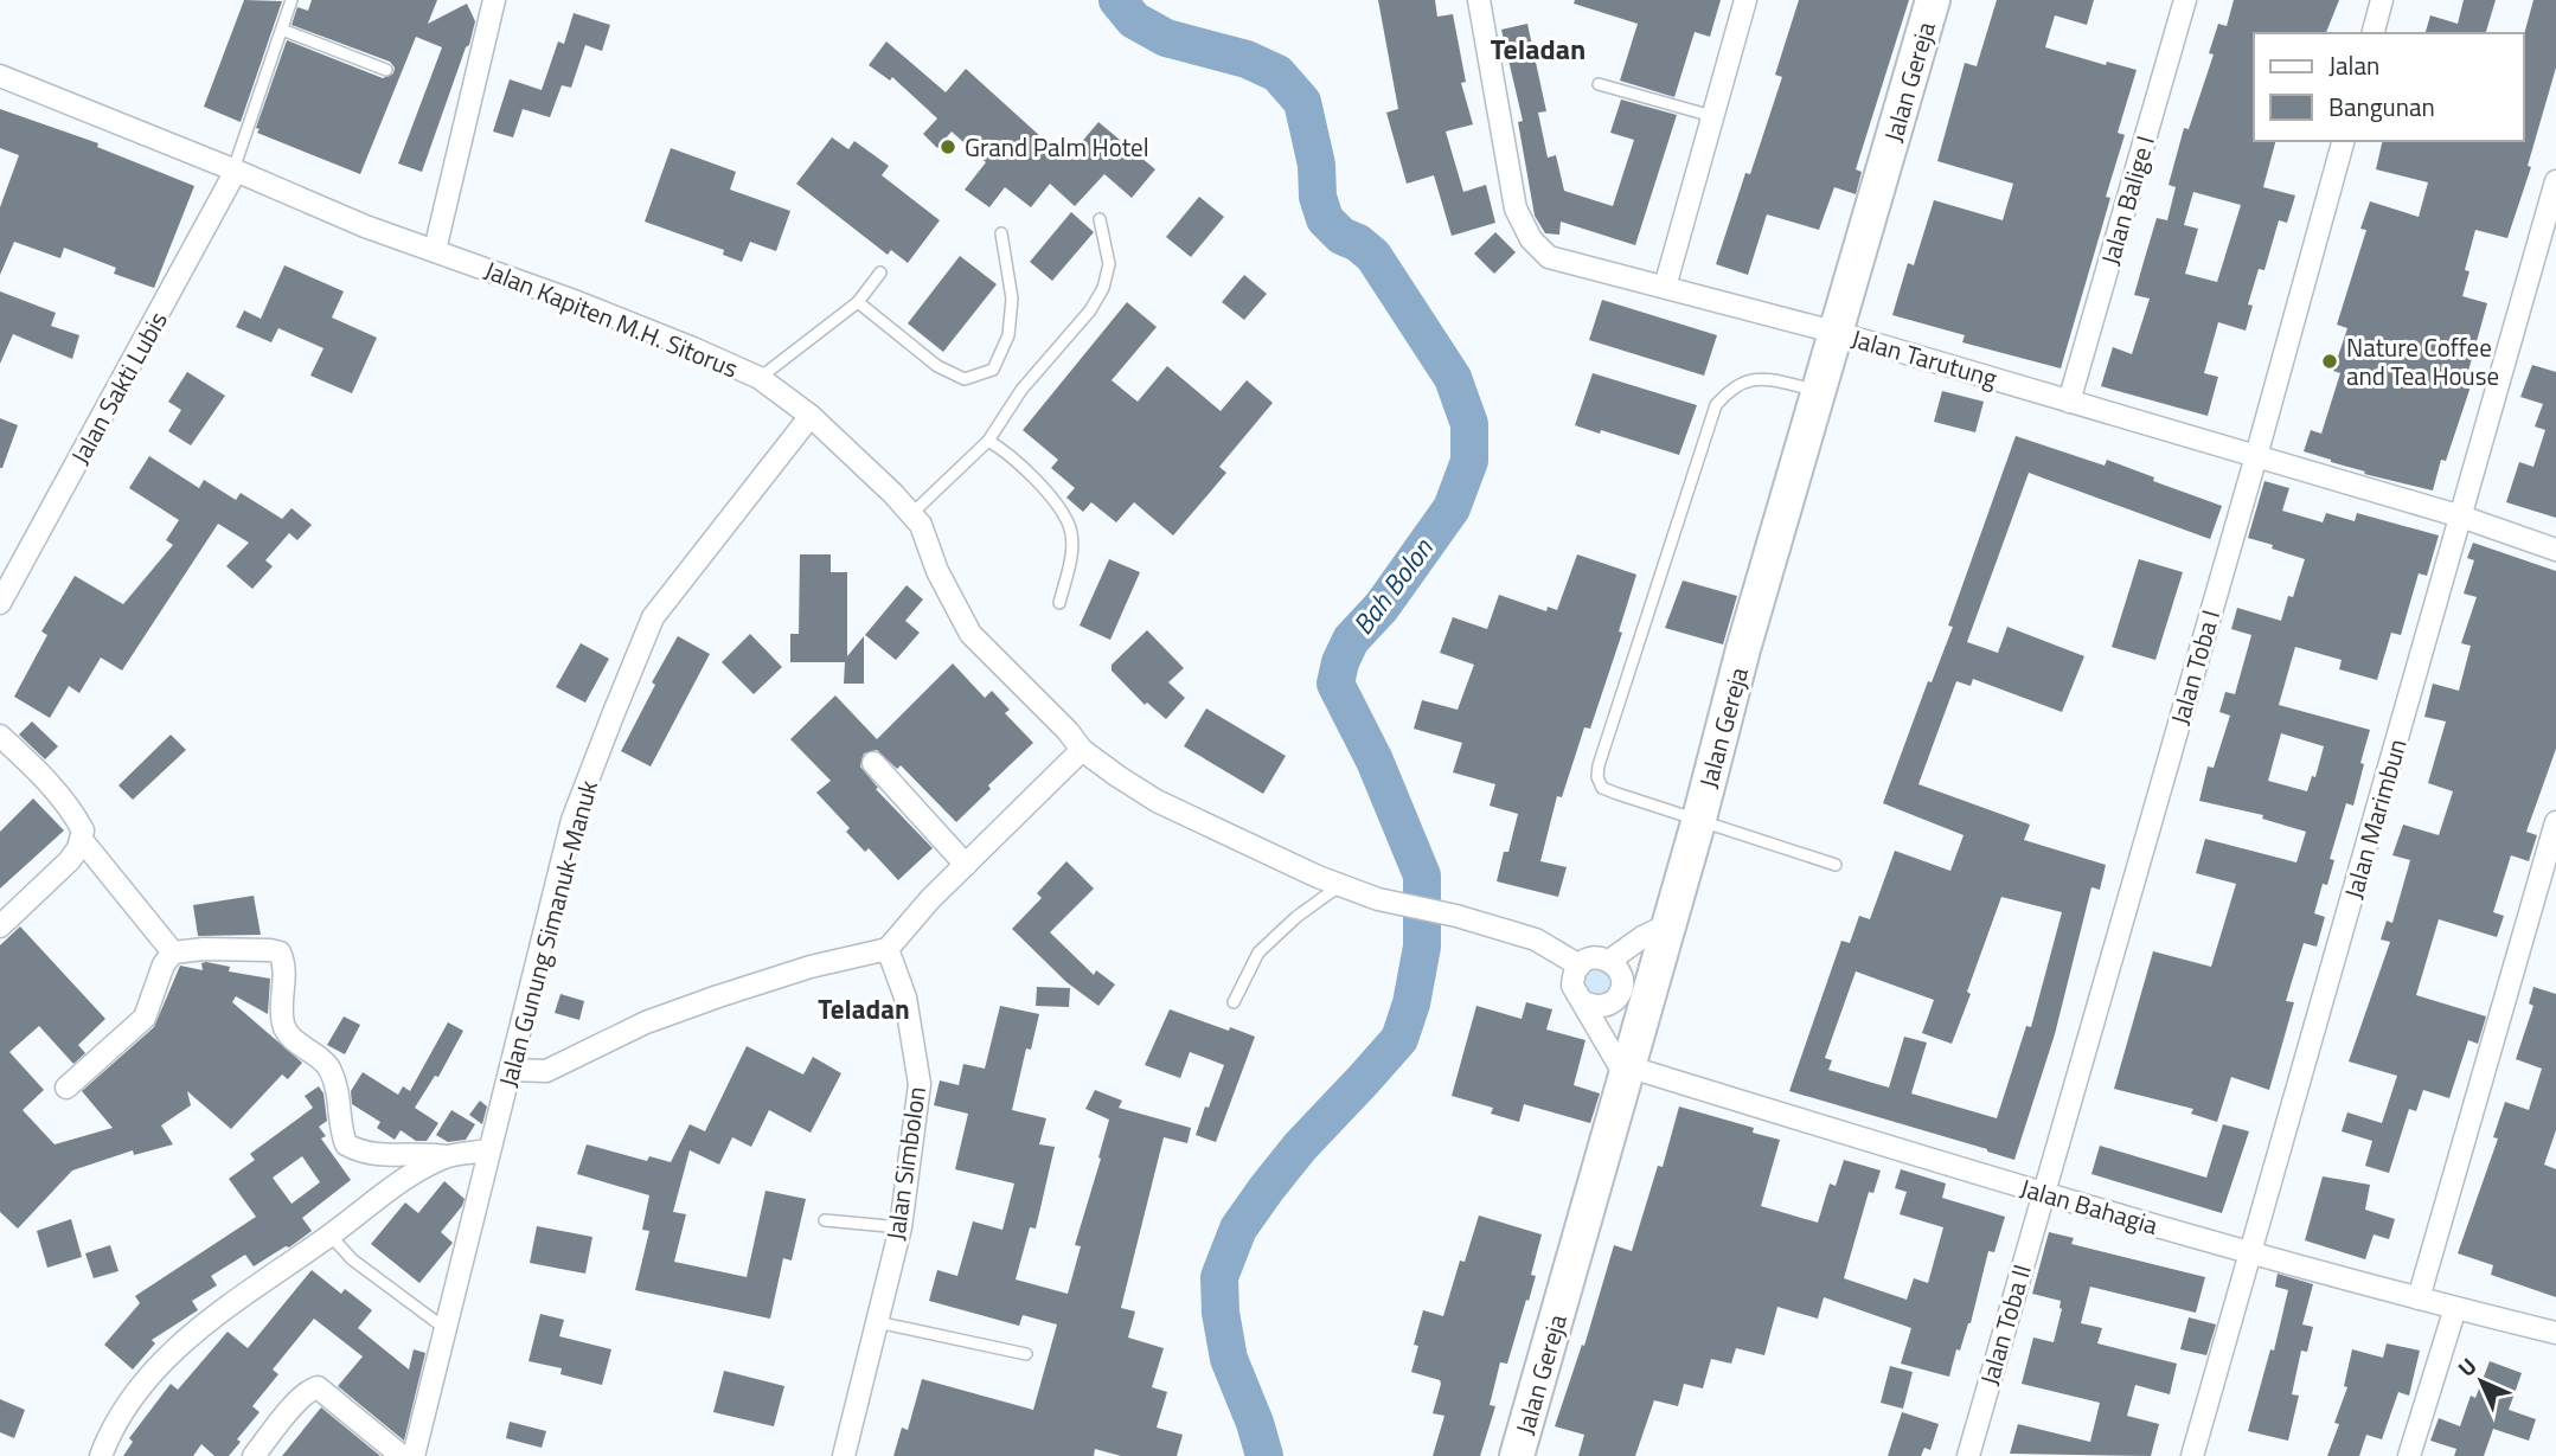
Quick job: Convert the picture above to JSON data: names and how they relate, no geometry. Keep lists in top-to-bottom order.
{
  "streets": {
    "main road": ["Jalan Gereja"],
    "street": [
      "Jalan Balige I",
      "Jalan Kapiten M.H. Sitorus",
      "Jalan Tarutung",
      "Jalan Sakti Lubis",
      "Jalan Toba I",
      "Jalan Marimbun",
      "Jalan Gunung Simanuk-Manuk",
      "Jalan Simbolon",
      "Jalan Bahagia",
      "Jalan Toba II"
    ]
  },
  "crossings": [
    ["Jalan Gereja", "Jalan Kapiten M.H. Sitorus"],
    ["Jalan Gereja", "Jalan Tarutung"],
    ["Jalan Gereja", "Jalan Bahagia"],
    ["Jalan Balige I", "Jalan Tarutung"],
    ["Jalan Kapiten M.H. Sitorus", "Jalan Sakti Lubis"],
    ["Jalan Kapiten M.H. Sitorus", "Jalan Gunung Simanuk-Manuk"],
    ["Jalan Tarutung", "Jalan Toba I"],
    ["Jalan Tarutung", "Jalan Marimbun"],
    ["Jalan Toba I", "Jalan Bahagia"],
    ["Jalan Toba I", "Jalan Toba II"],
    ["Jalan Marimbun", "Jalan Bahagia"],
    ["Jalan Bahagia", "Jalan Toba II"]
  ],
  "districts": ["Teladan", "Teladan"],
  "water": ["Bah Bolon"],
  "places": ["Grand Palm Hotel", "Nature Coffee and Tea House"],
  "legend": ["Jalan", "Bangunan"],
  "north": "top left"
}
